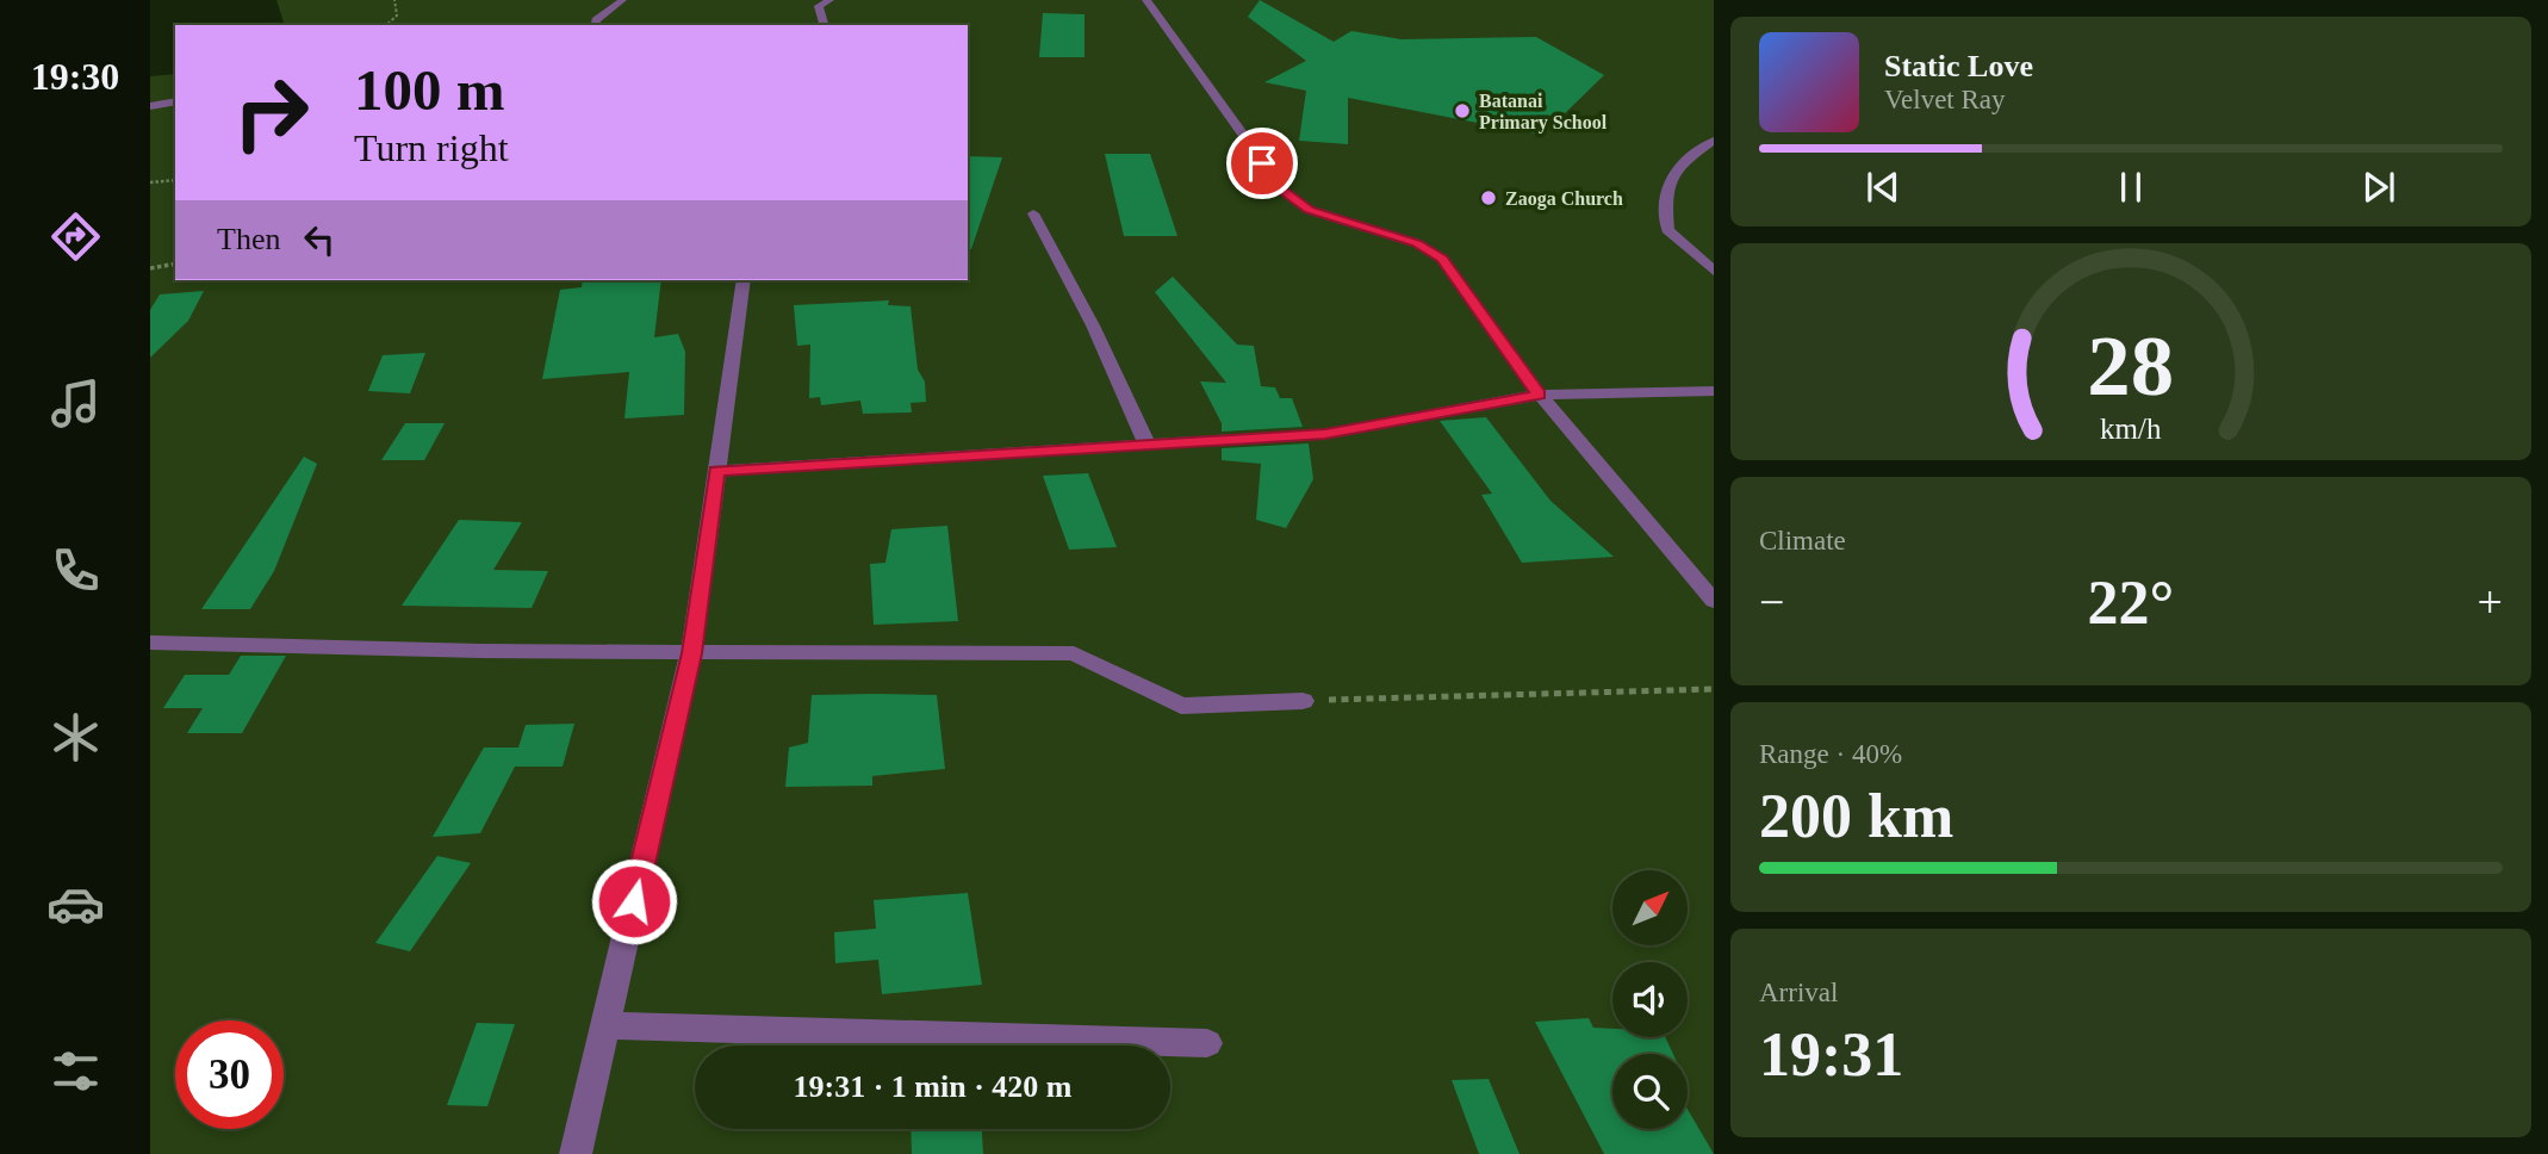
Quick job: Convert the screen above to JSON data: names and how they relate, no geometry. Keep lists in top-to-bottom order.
{
  "places": ["Batanai Primary School", "Zaoga Church"],
  "north": "top right",
  "page": {
    "tabs": "19:30",
    "turn": ["100 m", "Turn right"],
    "song": ["Static Love", "Velvet Ray"],
    "then": "Then",
    "tile": [
      "Climate",
      ["Range · 40%", "200 km"],
      ["Arrival", "19:31"]
    ],
    "heat": ["−", "22°", "+"],
    "limit": "30",
    "trip": "19:31 · 1 min · 420 m",
    "gauge": ["28", "km/h"]
  }
}
